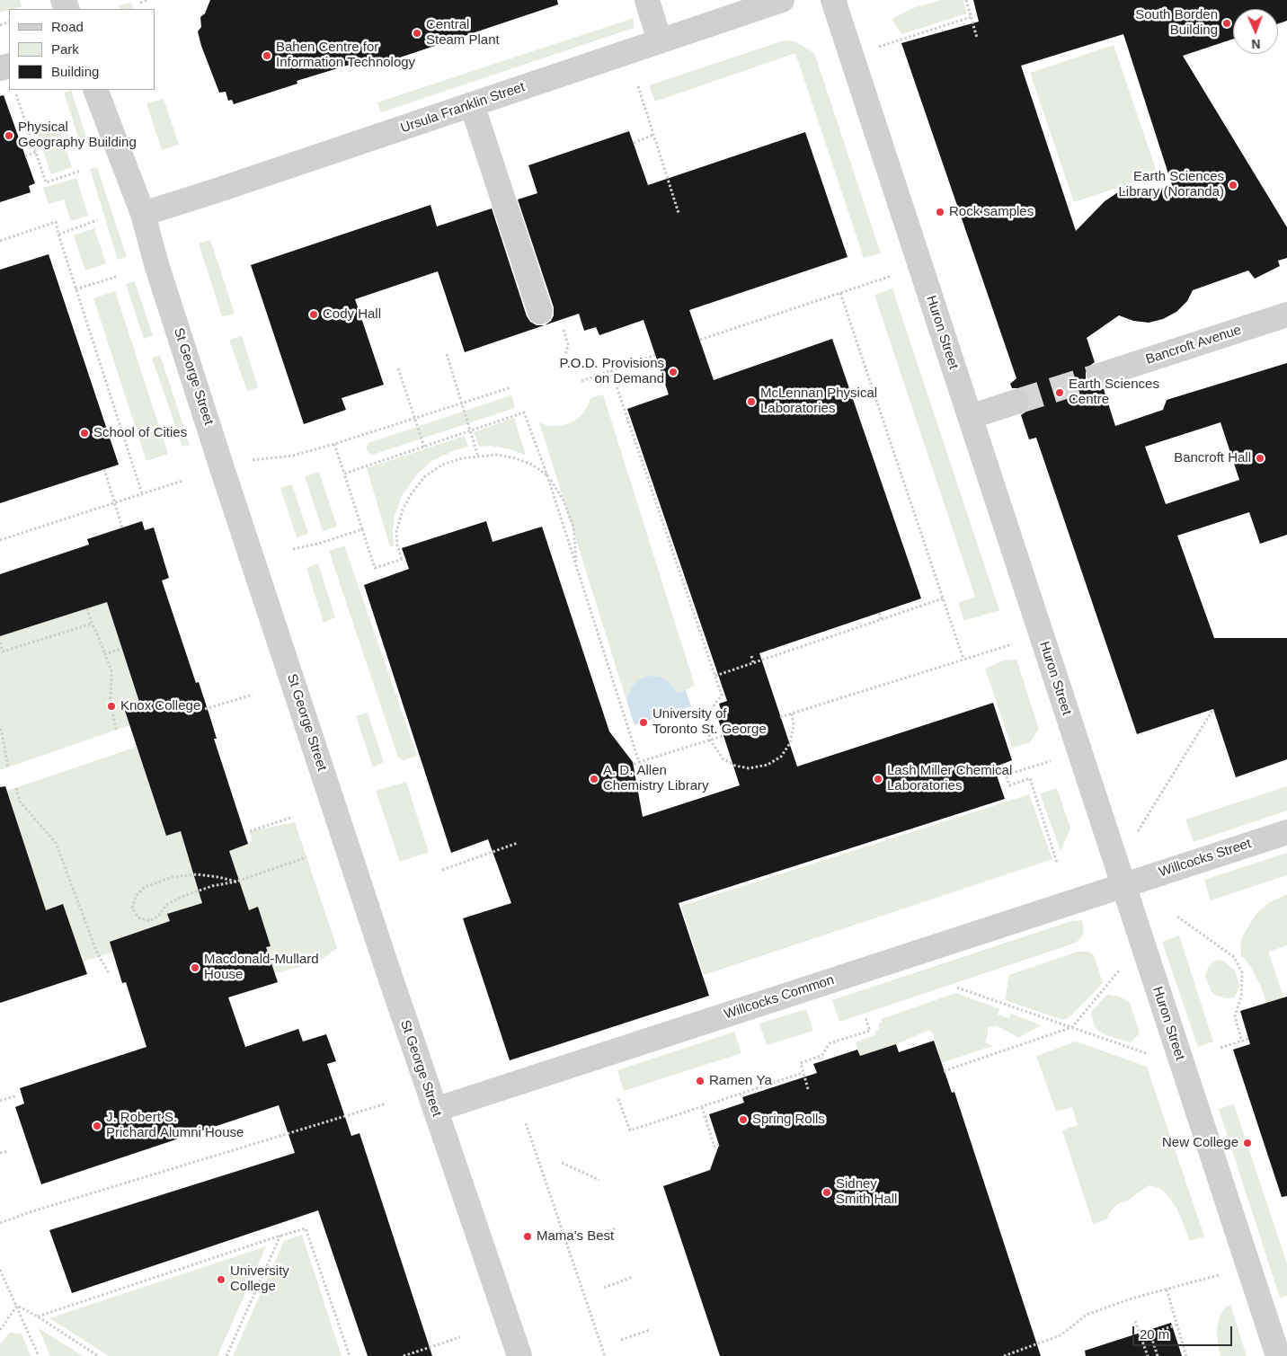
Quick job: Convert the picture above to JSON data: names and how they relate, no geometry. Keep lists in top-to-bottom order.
{
  "streets": {
    "street": [
      "Ursula Franklin Street",
      "Huron Street",
      "Bancroft Avenue",
      "St George Street",
      "Willcocks Street",
      "Willcocks Common"
    ]
  },
  "crossings": [
    ["Ursula Franklin Street", "St George Street"],
    ["Huron Street", "Willcocks Street"],
    ["Huron Street", "Willcocks Common"],
    ["St George Street", "Willcocks Common"],
    ["Willcocks Street", "Willcocks Common"]
  ],
  "places": [
    "South Borden Building",
    "Central Steam Plant",
    "Bahen Centre for Information Technology",
    "Physical Geography Building",
    "Earth Sciences Library (Noranda)",
    "Rock samples",
    "Cody Hall",
    "P.O.D. Provisions on Demand",
    "Earth Sciences Centre",
    "McLennan Physical Laboratories",
    "School of Cities",
    "Bancroft Hall",
    "Knox College",
    "University of Toronto St. George",
    "A. D. Allen Chemistry Library",
    "Lash Miller Chemical Laboratories",
    "Macdonald-Mullard House",
    "Ramen Ya",
    "Spring Rolls",
    "J. Robert S. Prichard Alumni House",
    "New College",
    "Sidney Smith Hall",
    "Mama's Best",
    "University College"
  ],
  "legend": ["Road", "Park", "Building"],
  "scale_bar": "20 m",
  "north": "bottom"
}
